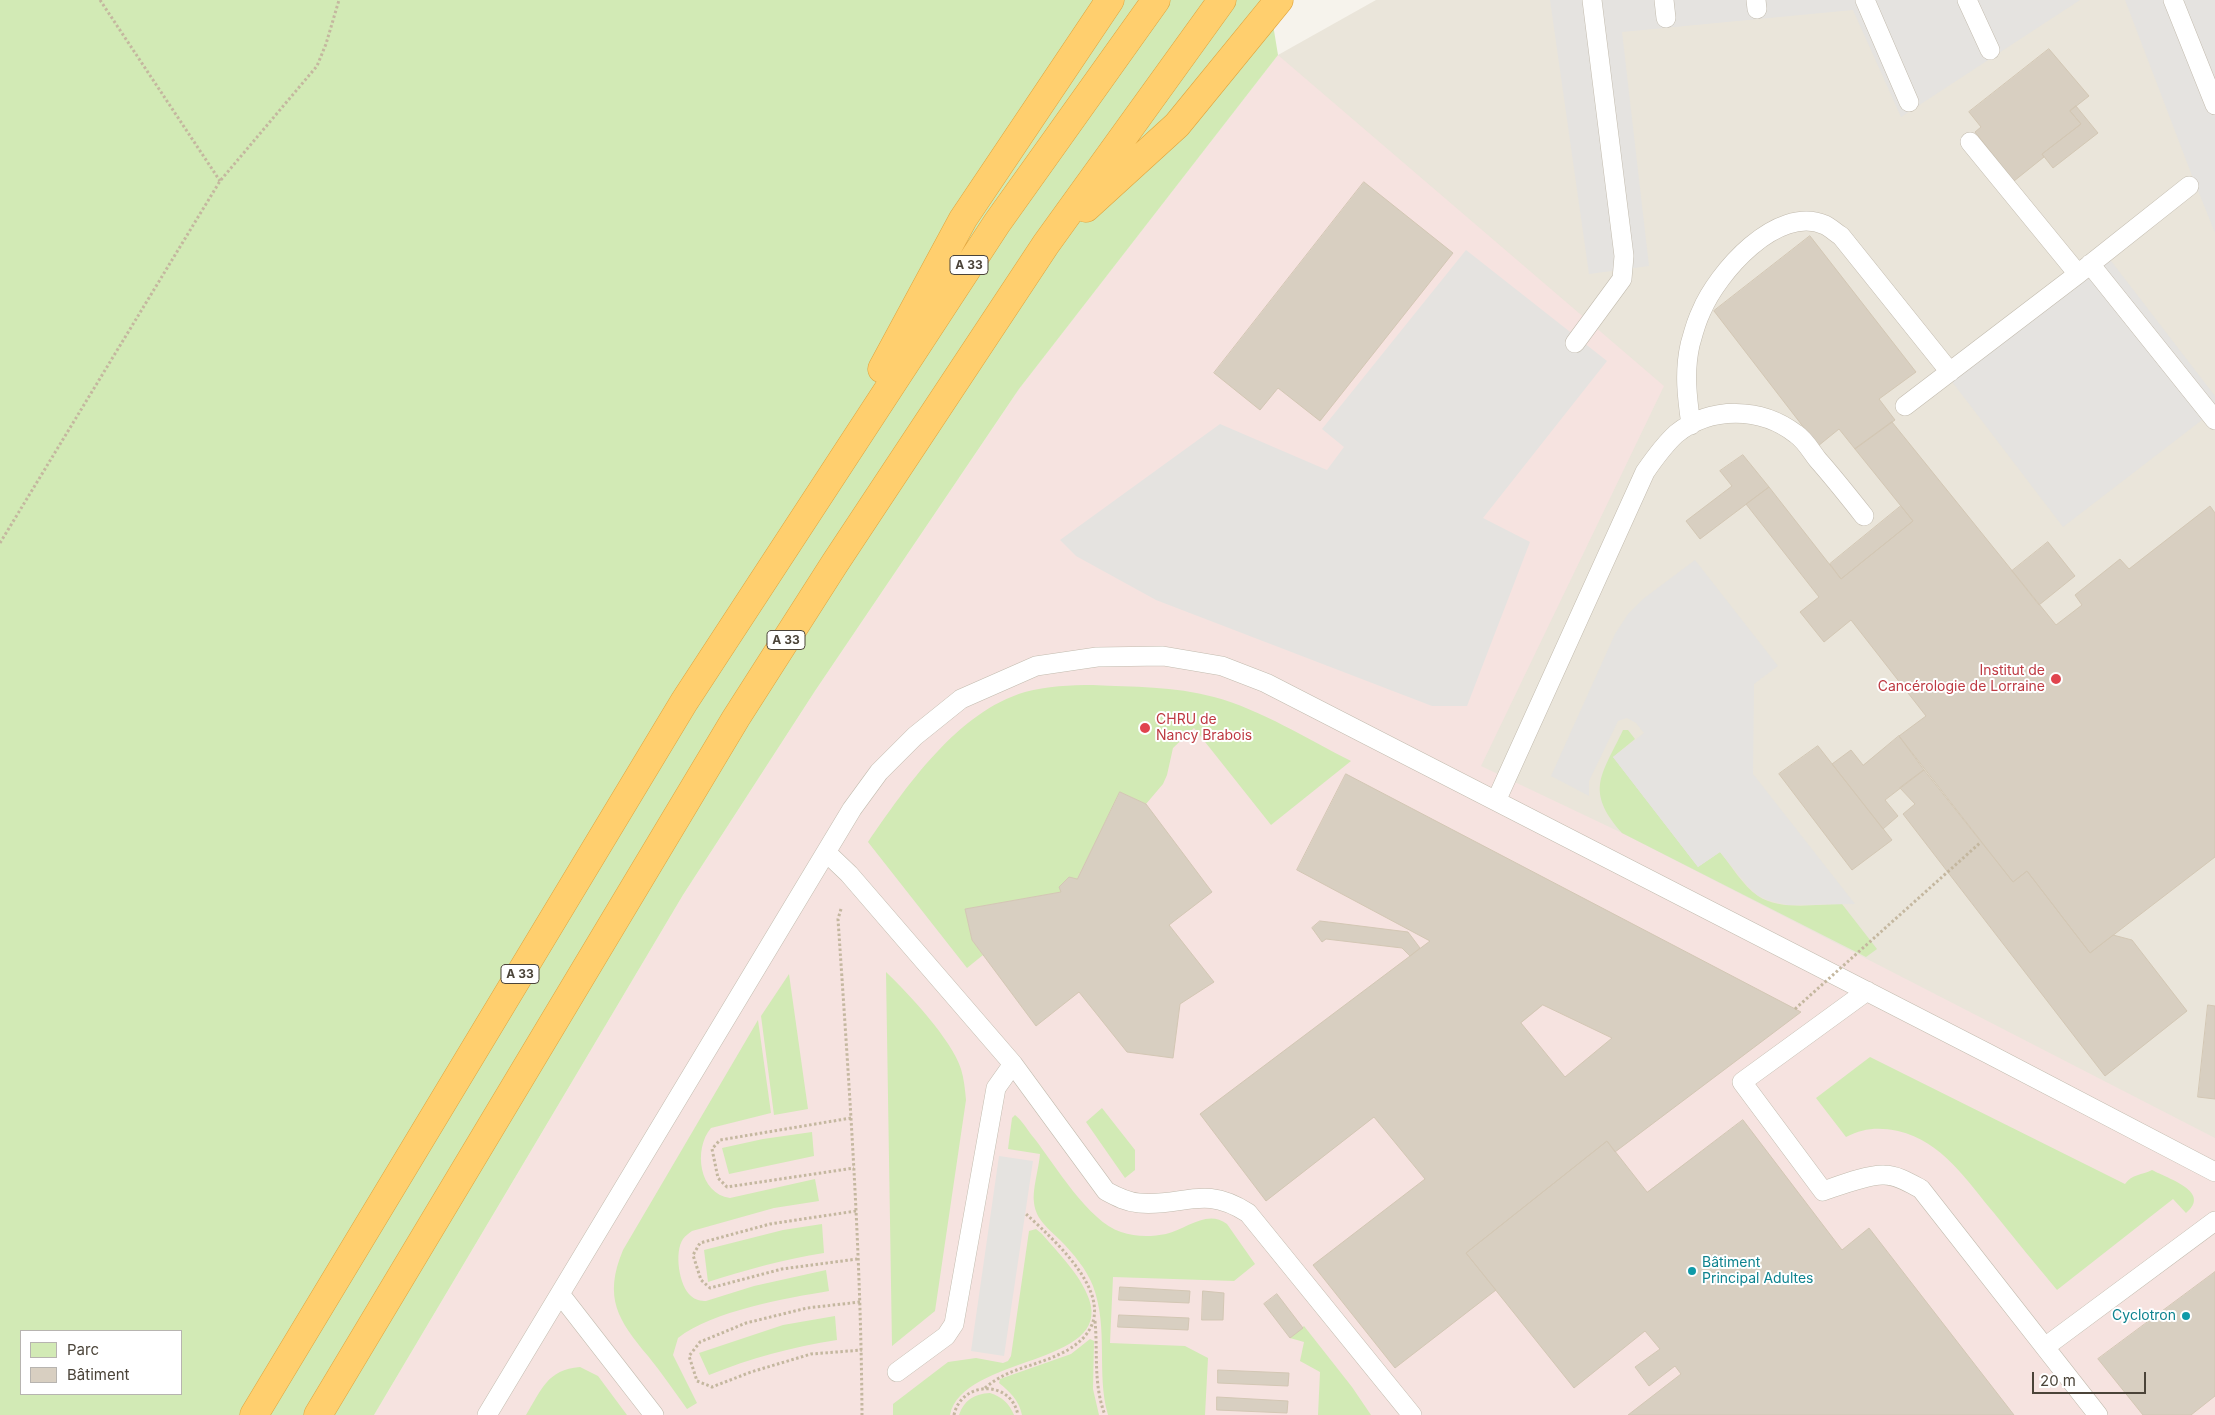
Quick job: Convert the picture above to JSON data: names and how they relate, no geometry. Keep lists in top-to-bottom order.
{
  "streets": {
    "highway": ["A 33"]
  },
  "places": [
    "Institut de Cancérologie de Lorraine",
    "CHRU de Nancy Brabois",
    "Bâtiment Principal Adultes",
    "Cyclotron"
  ],
  "legend": ["Parc", "Bâtiment"],
  "scale_bar": "20 m"
}
